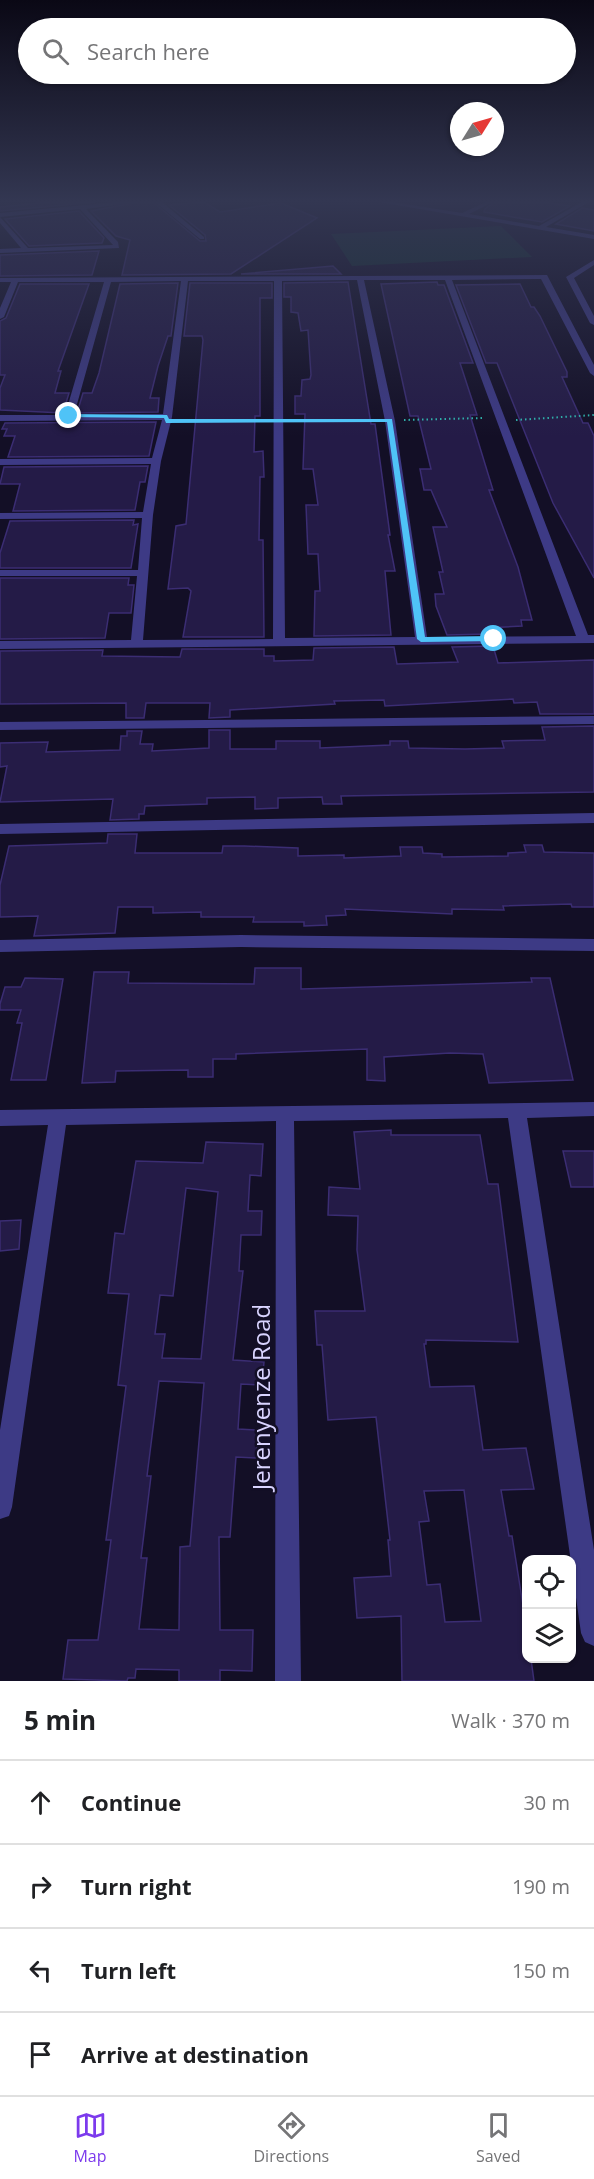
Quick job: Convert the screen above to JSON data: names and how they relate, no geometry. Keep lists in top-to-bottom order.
{
  "streets": {
    "street": ["Jerenyenze Road"]
  },
  "north": "top right",
  "page": {
    "search": "Search here",
    "heading": ["5 min", "Walk · 370 m"],
    "list": [
      ["Continue", "30 m"],
      ["Turn right", "190 m"],
      ["Turn left", "150 m"],
      "Arrive at destination"
    ],
    "nav": ["Map", "Directions", "Saved"]
  }
}
